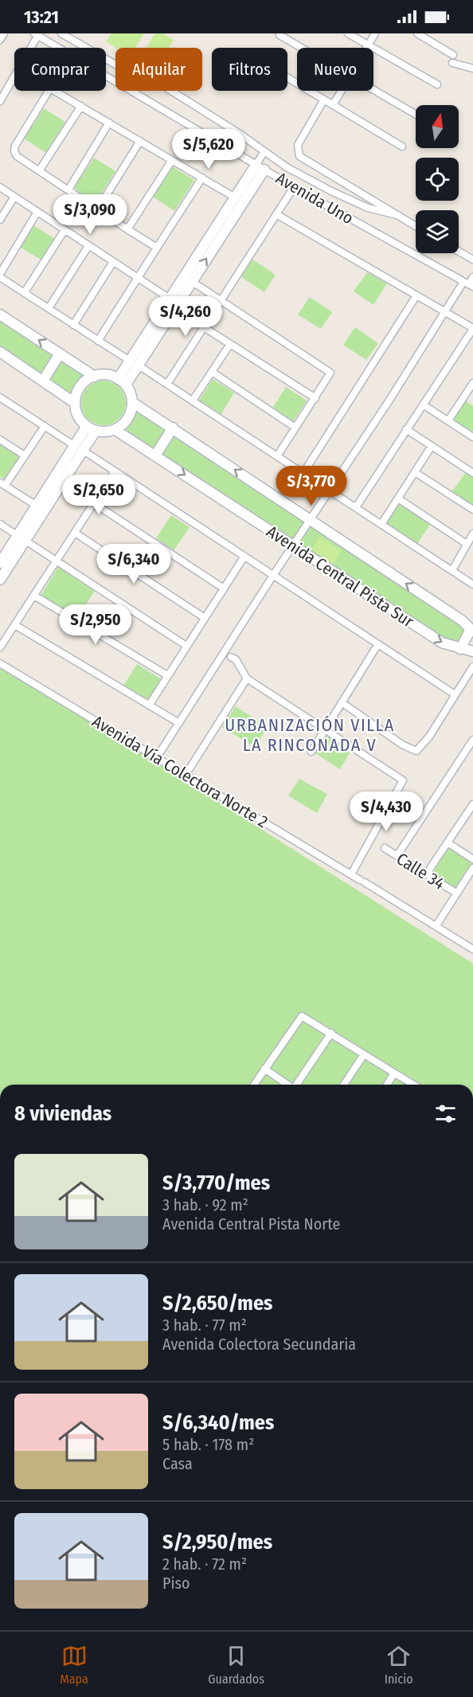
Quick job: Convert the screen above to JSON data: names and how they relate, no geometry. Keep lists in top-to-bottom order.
{
  "streets": {
    "street": [
      "Avenida Uno",
      "Avenida Central Pista Sur",
      "Avenida Vía Colectora Norte 2",
      "Calle 34"
    ]
  },
  "districts": ["URBANIZACIÓN VILLA LA RINCONADA V"],
  "north": "top",
  "page": {
    "status": "13:21",
    "chip": [
      "Comprar",
      "Alquilar",
      "Filtros",
      "Nuevo"
    ],
    "price": [
      "S/5,620",
      "S/3,090",
      "S/4,260",
      "S/3,770",
      "S/2,650",
      "S/6,340",
      "S/2,950",
      "S/4,430"
    ],
    "heading": "8 viviendas",
    "list": [
      {
        "name": "S/3,770/mes",
        "note": "3 hab. · 92 m² · Avenida Central Pista Norte"
      },
      {
        "name": "S/2,650/mes",
        "note": "3 hab. · 77 m² · Avenida Colectora Secundaria"
      },
      {
        "name": "S/6,340/mes",
        "note": "5 hab. · 178 m² · Casa"
      },
      {
        "name": "S/2,950/mes",
        "note": "2 hab. · 72 m² · Piso"
      }
    ],
    "tabs": ["Mapa", "Guardados", "Inicio"]
  }
}
